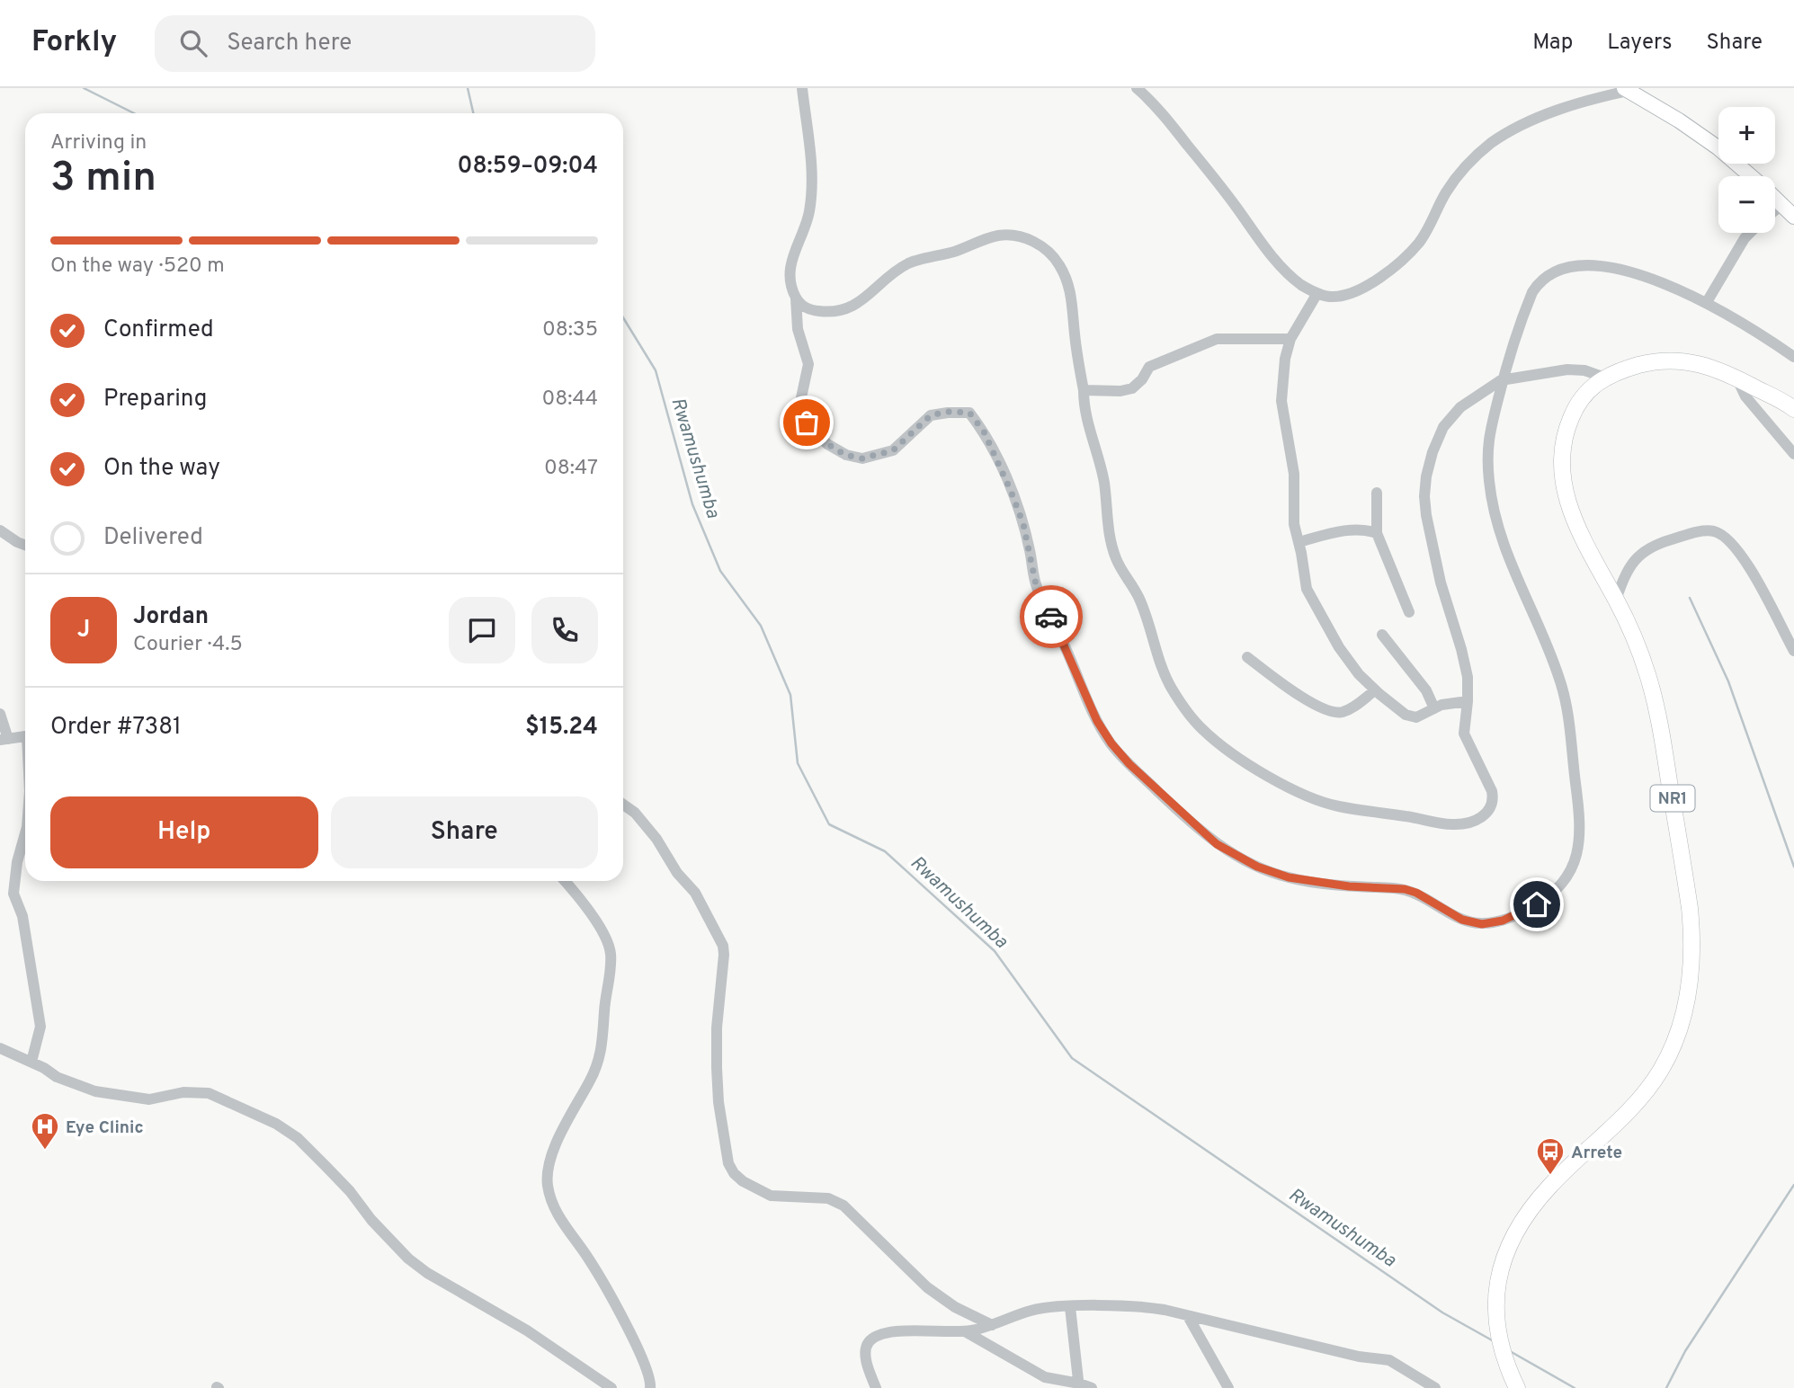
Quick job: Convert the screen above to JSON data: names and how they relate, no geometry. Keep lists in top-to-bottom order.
{
  "streets": {
    "highway": ["NR1"]
  },
  "water": ["Rwamushumba"],
  "places": {
    "hospital": ["Eye Clinic"],
    "bus stop": ["Arrete"]
  },
  "page": {
    "header": "Forkly",
    "search": "Search here",
    "nav": ["Map", "Layers", "Share"],
    "map_buttons": ["+", "−"],
    "heading": ["3 min", "Arriving in", "08:59–09:04"],
    "panel": [
      "Jordan",
      "Courier · 4.5",
      "Order #7381",
      "$15.24"
    ],
    "bar": "On the way · 520 m",
    "list": [
      ["Confirmed", "08:35"],
      ["Preparing", "08:44"],
      ["On the way", "08:47"],
      "Delivered"
    ],
    "round": "J",
    "buttons": ["Help", "Share"]
  }
}
